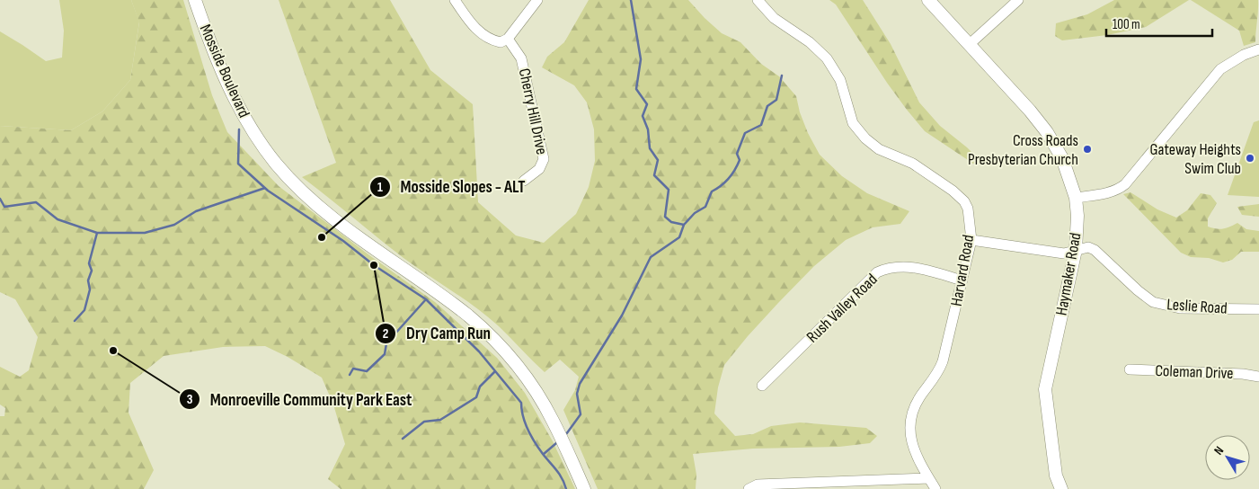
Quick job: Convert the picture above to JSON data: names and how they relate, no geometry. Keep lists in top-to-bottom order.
{
  "streets": {
    "main road": ["Mosside Boulevard", "Haymaker Road"],
    "street": [
      "Cherry Hill Drive",
      "Harvard Road",
      "Leslie Road",
      "Rush Valley Road",
      "Coleman Drive"
    ]
  },
  "crossings": [
    ["Harvard Road", "Rush Valley Road"],
    ["Haymaker Road", "Leslie Road"]
  ],
  "places": [
    "Cross Roads Presbyterian Church",
    "Gateway Heights Swim Club",
    "Mosside Slopes - ALT",
    "Dry Camp Run",
    "Monroeville Community Park East"
  ],
  "scale_bar": "100 m",
  "north": "top left"
}
